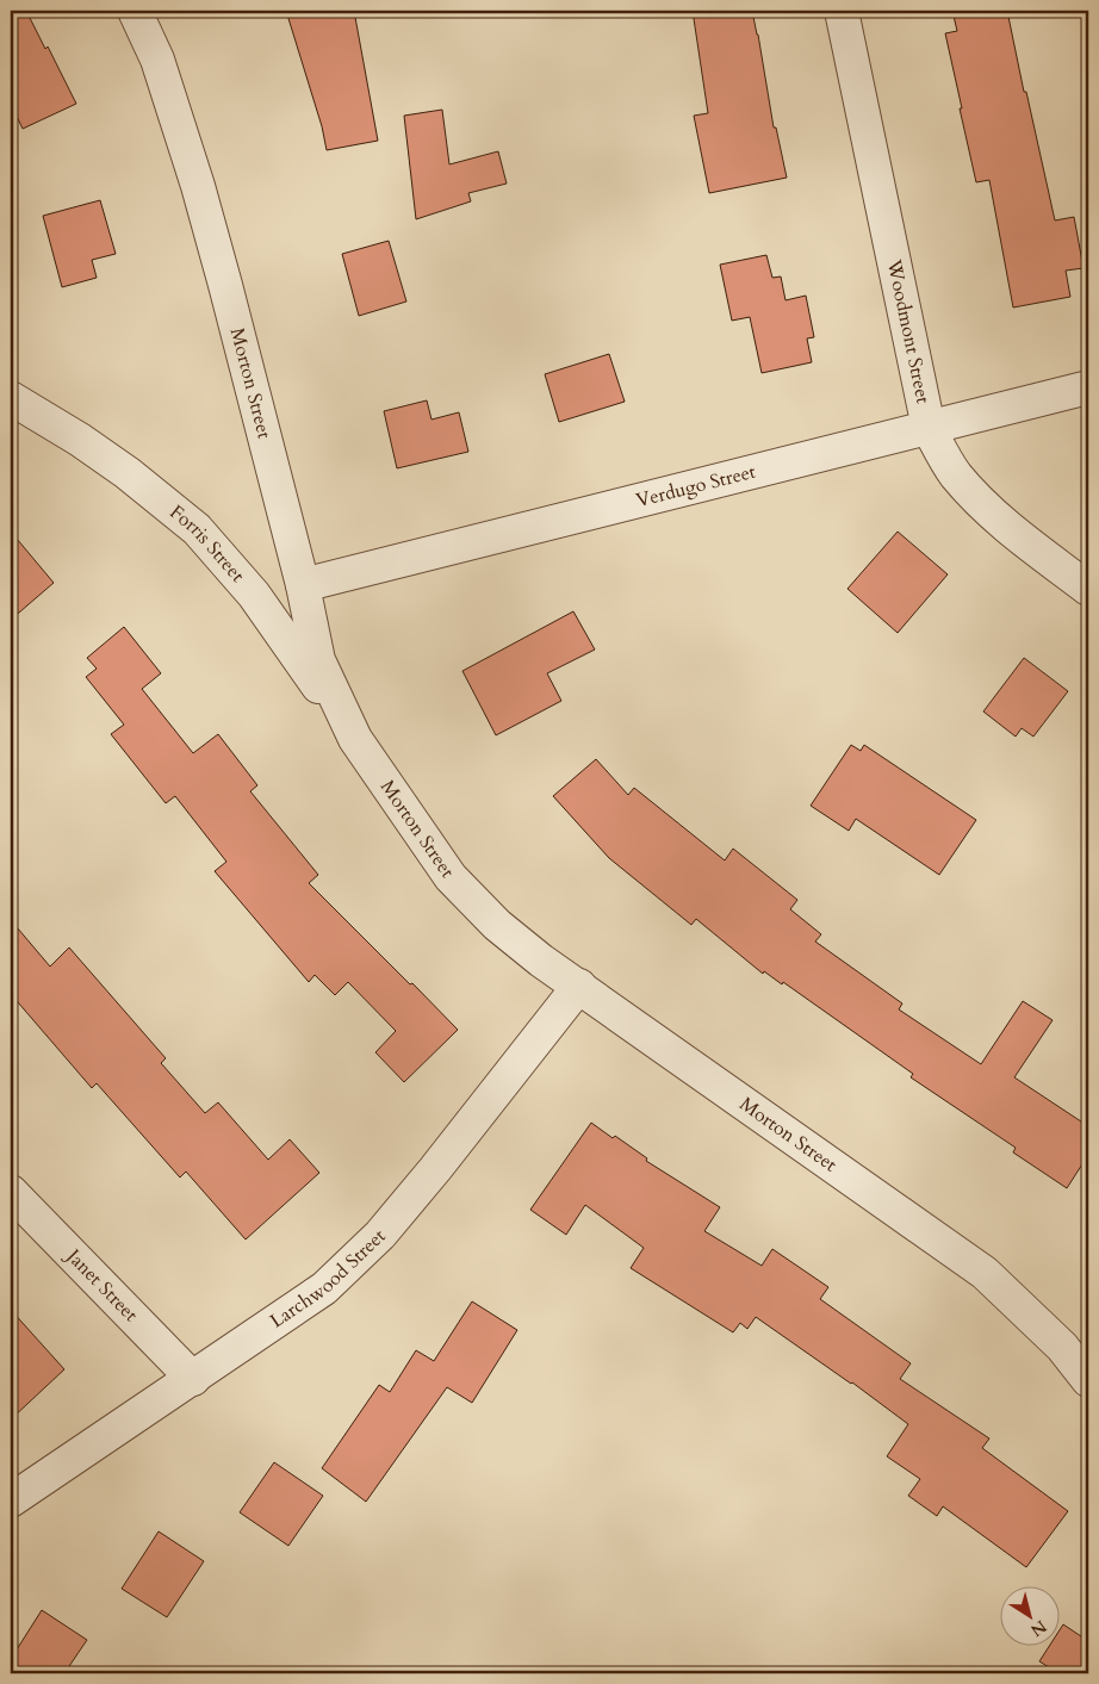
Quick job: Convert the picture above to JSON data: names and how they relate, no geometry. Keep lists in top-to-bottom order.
{
  "streets": {
    "street": [
      "Woodmont Street",
      "Morton Street",
      "Verdugo Street",
      "Forris Street",
      "Larchwood Street",
      "Janet Street"
    ]
  },
  "crossings": [
    ["Woodmont Street", "Verdugo Street"],
    ["Morton Street", "Verdugo Street"],
    ["Morton Street", "Forris Street"],
    ["Morton Street", "Larchwood Street"],
    ["Larchwood Street", "Janet Street"]
  ],
  "north": "bottom right"
}
